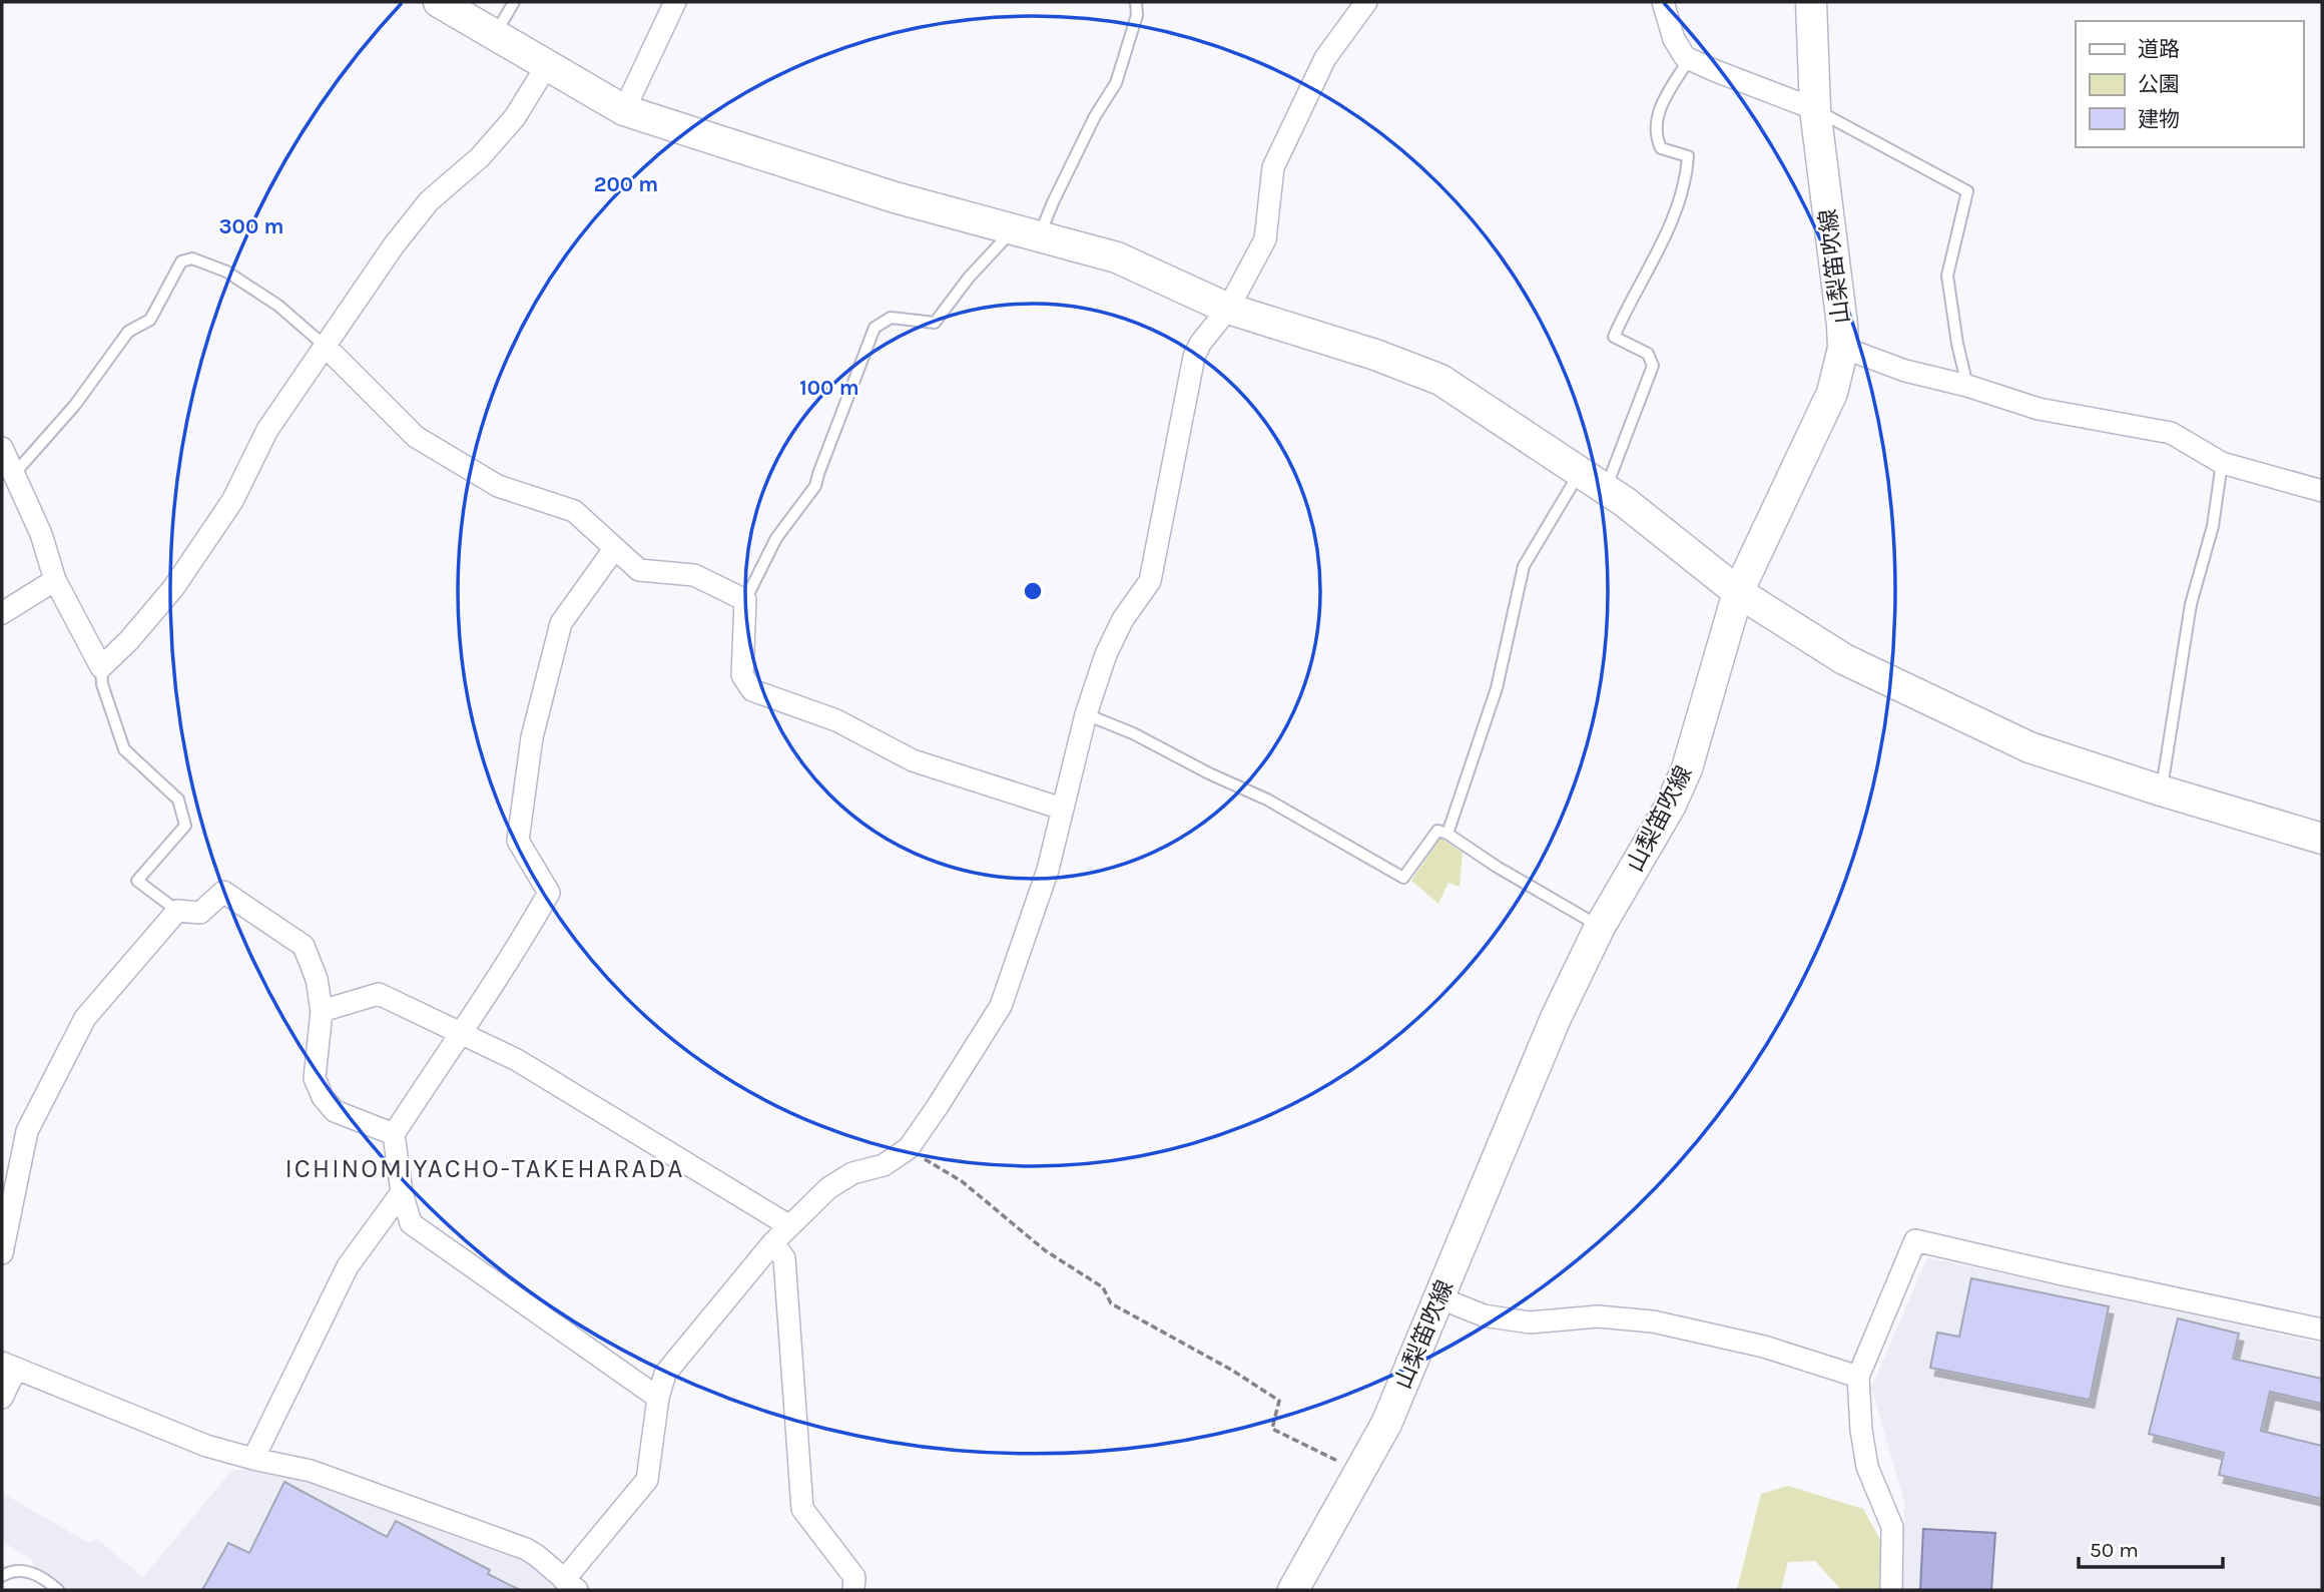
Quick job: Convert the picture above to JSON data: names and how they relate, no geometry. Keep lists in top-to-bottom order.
{
  "streets": {
    "street": ["山梨笛吹線"]
  },
  "districts": ["ICHINOMIYACHO-TAKEHARADA"],
  "legend": ["道路", "公園", "建物"],
  "scale_bar": "50 m",
  "rings": ["200 m", "300 m", "100 m"]
}
